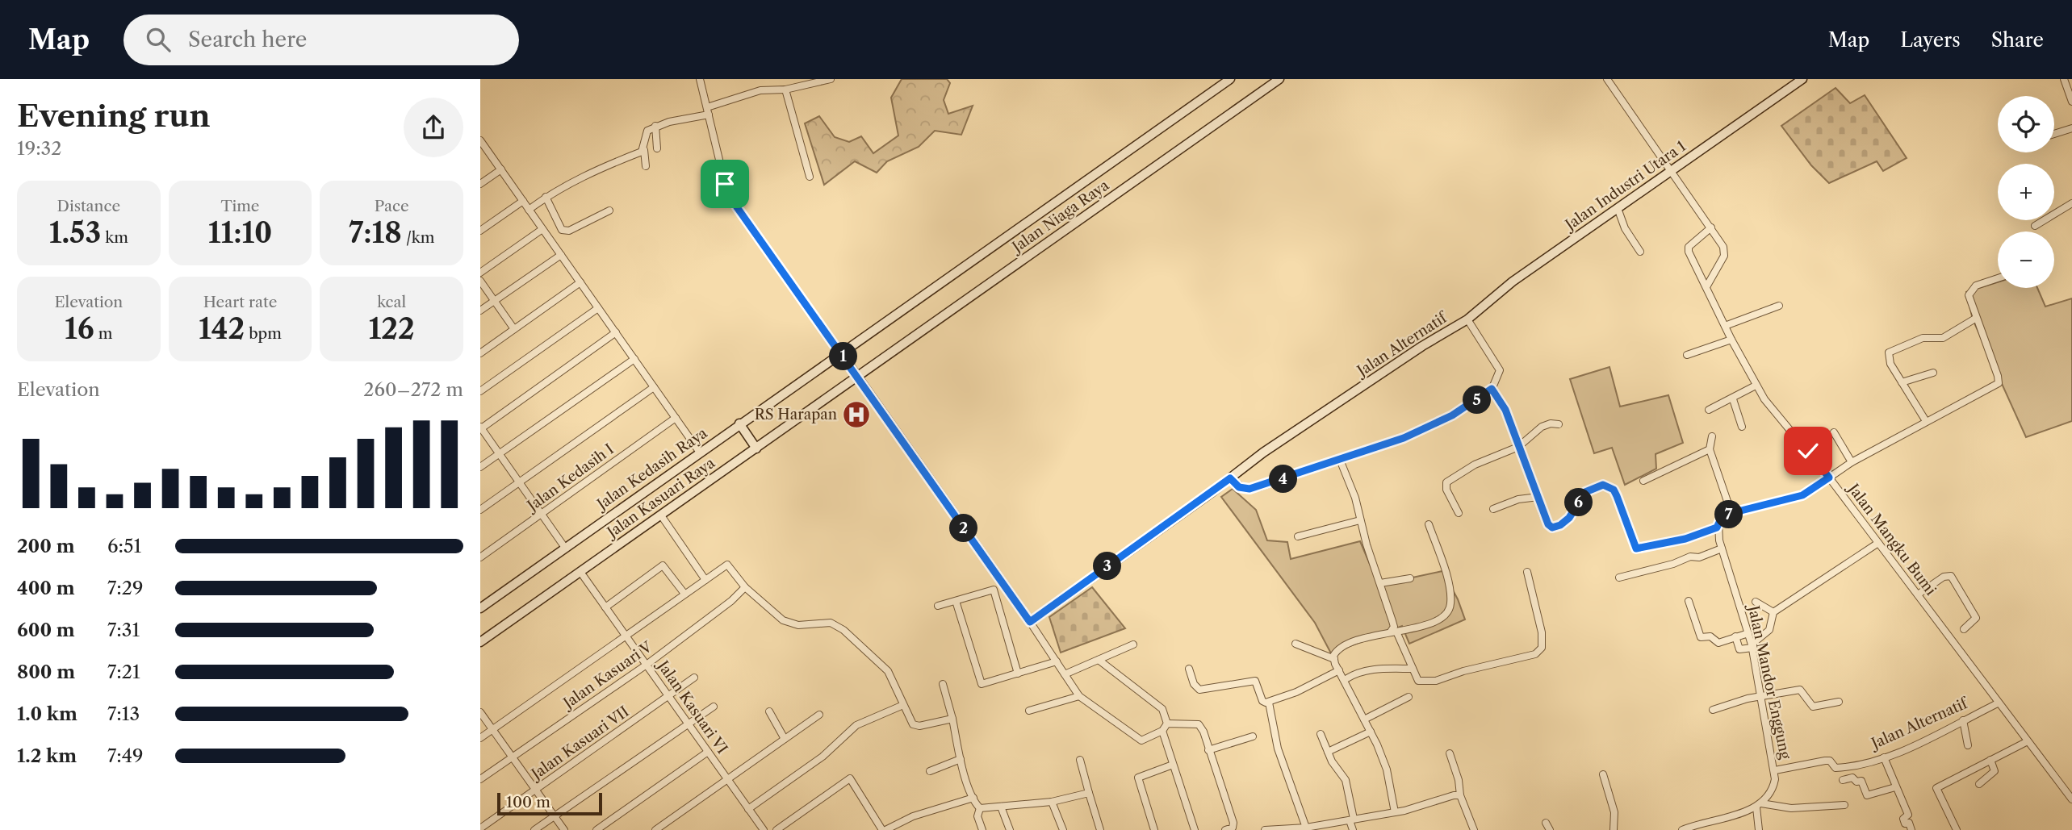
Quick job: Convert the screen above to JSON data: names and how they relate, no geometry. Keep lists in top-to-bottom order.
{
  "streets": {
    "main road": [
      "Jalan Industri Utara 1",
      "Jalan Niaga Raya",
      "Jalan Alternatif",
      "Jalan Kedasih Raya",
      "Jalan Kasuari Raya"
    ],
    "street": [
      "Jalan Kedasih I",
      "Jalan Mangku Bumi",
      "Jalan Kasuari V",
      "Jalan Mandor Enggung",
      "Jalan Kasuari VI",
      "Jalan Kasuari VII"
    ]
  },
  "crossings": [
    ["Jalan Industri Utara 1", "Jalan Alternatif"],
    ["Jalan Niaga Raya", "Jalan Kedasih Raya"],
    ["Jalan Niaga Raya", "Jalan Kasuari Raya"],
    ["Jalan Alternatif", "Jalan Mangku Bumi"],
    ["Jalan Alternatif", "Jalan Mandor Enggung"],
    ["Jalan Kasuari Raya", "Jalan Kasuari VI"],
    ["Jalan Kasuari V", "Jalan Kasuari VI"],
    ["Jalan Kasuari VI", "Jalan Kasuari VII"]
  ],
  "places": {
    "hospital": ["RS Harapan"]
  },
  "scale_bar": "100 m",
  "page": {
    "header": "Map",
    "search": "Search here",
    "nav": ["Map", "Layers", "Share"],
    "heading": ["Evening run", "19:32"],
    "map_buttons": ["+", "−"],
    "stats": [
      ["Distance", "1.53 km"],
      ["Time", "11:10"],
      ["Pace", "7:18 /km"],
      ["Elevation", "16 m"],
      ["Heart rate", "142 bpm"],
      ["kcal", "122"]
    ],
    "pins": [
      "1",
      "5",
      "4",
      "6",
      "7",
      "2",
      "3"
    ],
    "chart": ["Elevation", "260–272 m"],
    "list": [
      {
        "name": "200 m",
        "note": "6:51"
      },
      {
        "name": "400 m",
        "note": "7:29"
      },
      {
        "name": "600 m",
        "note": "7:31"
      },
      {
        "name": "800 m",
        "note": "7:21"
      },
      {
        "name": "1.0 km",
        "note": "7:13"
      },
      {
        "name": "1.2 km",
        "note": "7:49"
      }
    ],
    "scale": "100 m"
  }
}
